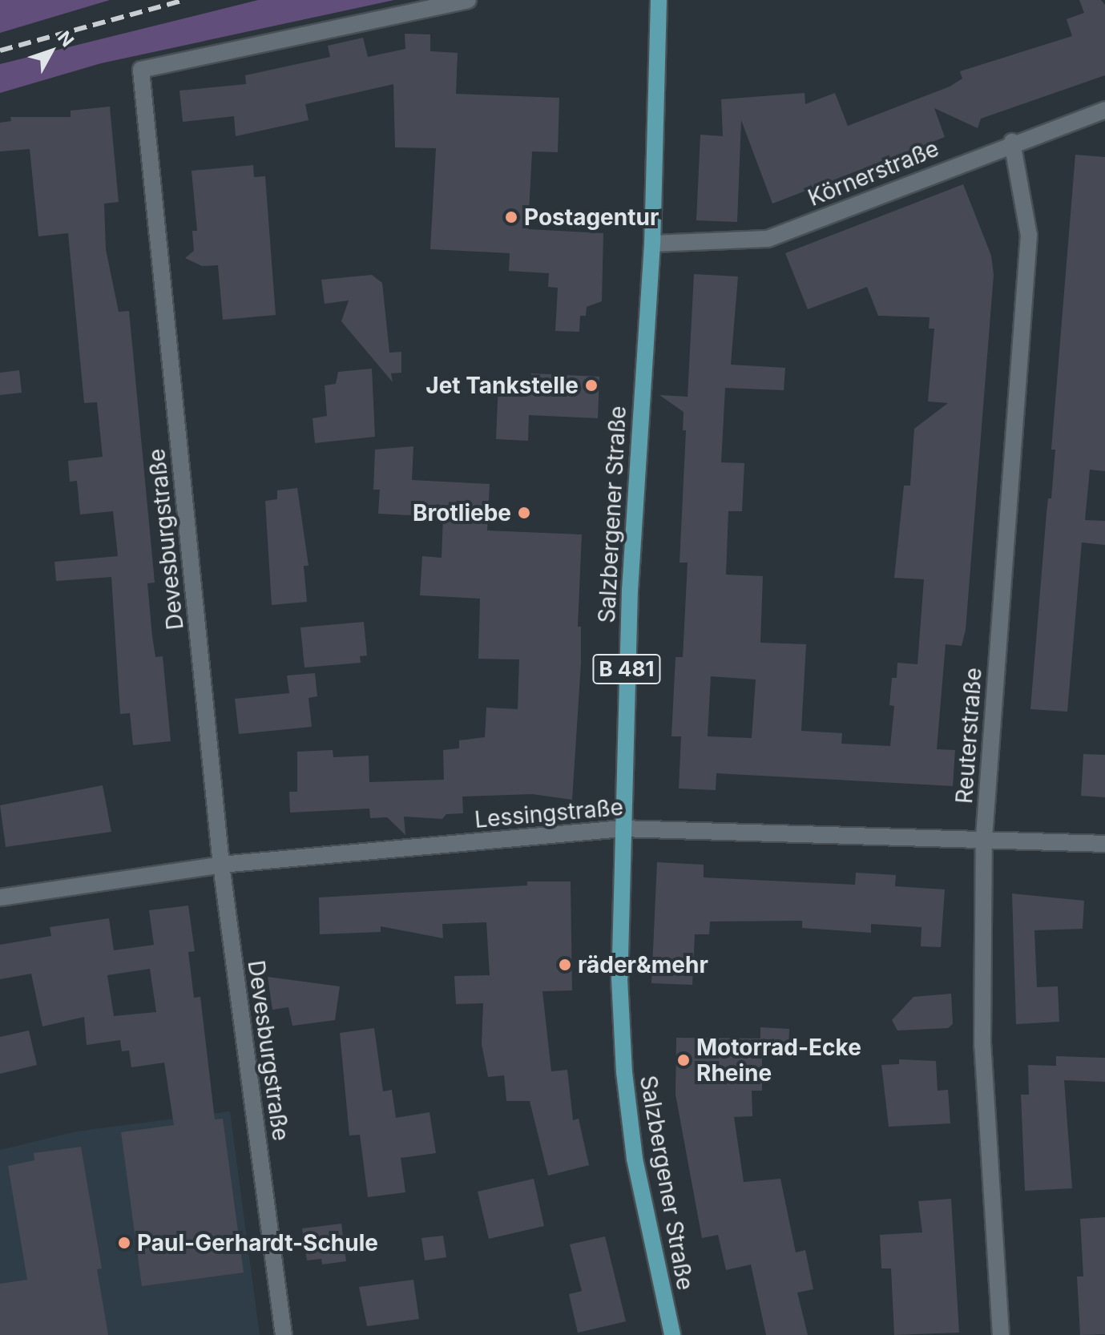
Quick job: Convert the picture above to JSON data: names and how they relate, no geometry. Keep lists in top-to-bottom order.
{
  "streets": {
    "main road": ["Salzbergener Straße", "B 481"],
    "street": [
      "Körnerstraße",
      "Devesburgstraße",
      "Reuterstraße",
      "Lessingstraße"
    ]
  },
  "crossings": [
    ["Körnerstraße", "Salzbergener Straße"],
    ["Körnerstraße", "Reuterstraße"],
    ["Salzbergener Straße", "Lessingstraße"],
    ["Devesburgstraße", "Lessingstraße"],
    ["Reuterstraße", "Lessingstraße"]
  ],
  "places": [
    "Postagentur",
    "Jet Tankstelle",
    "Brotliebe",
    "räder&mehr",
    "Motorrad-Ecke Rheine",
    "Paul-Gerhardt-Schule"
  ],
  "north": "top right"
}
